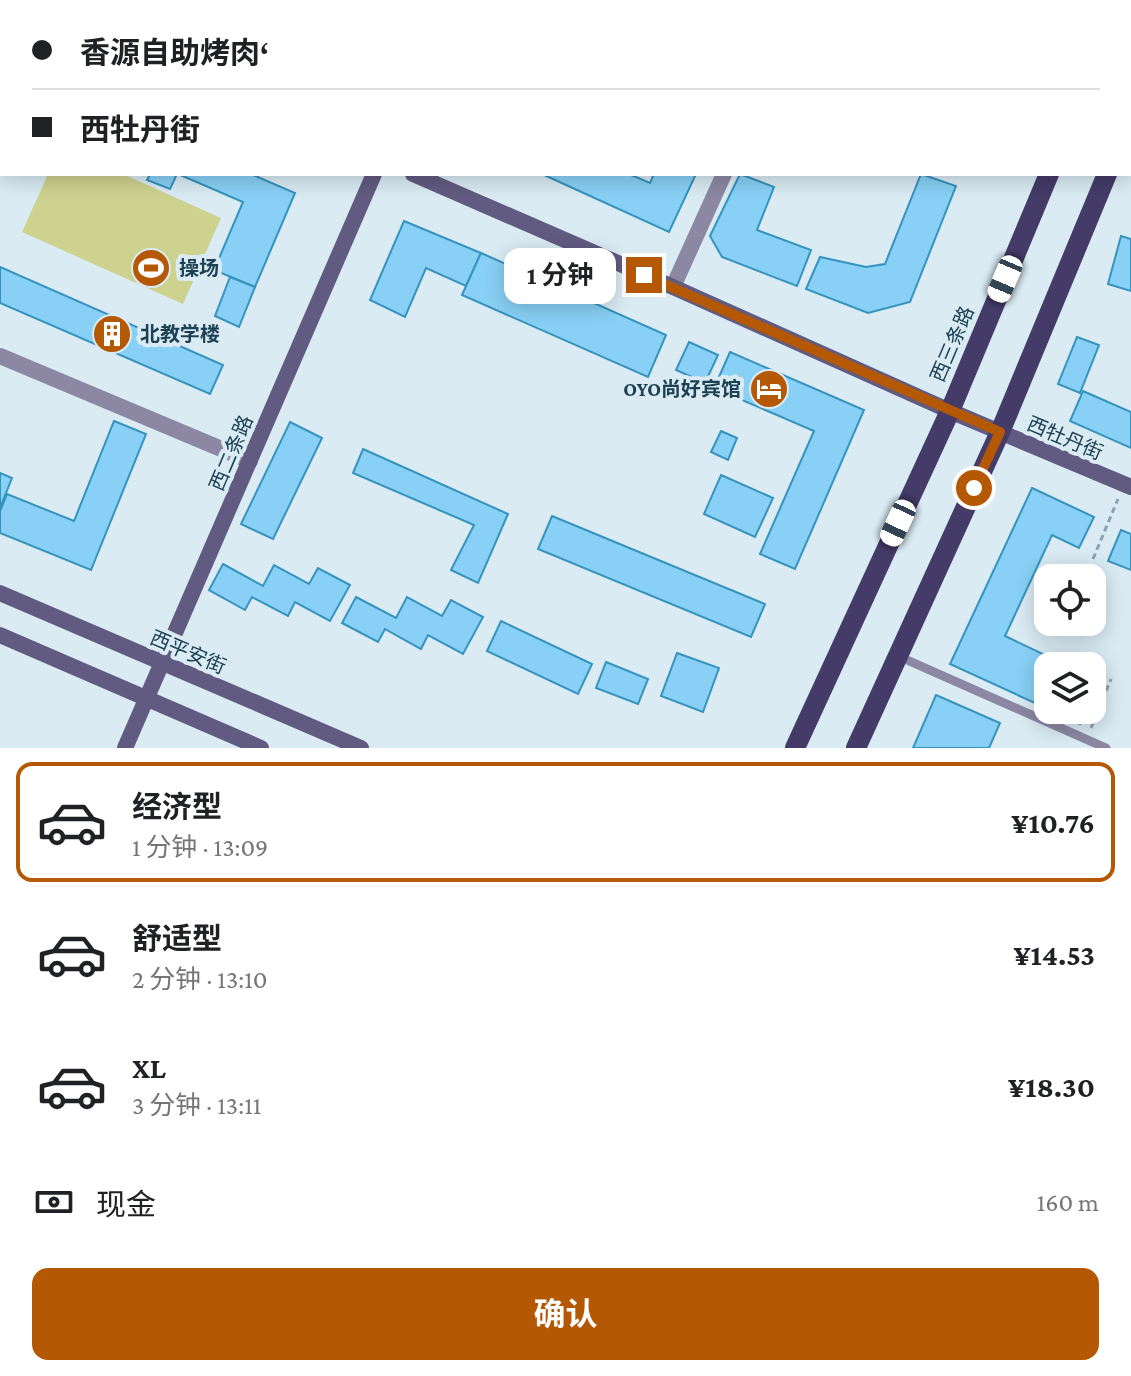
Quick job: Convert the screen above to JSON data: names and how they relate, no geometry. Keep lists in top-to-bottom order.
{
  "streets": {
    "main road": [
      "西三条路",
      "西牡丹街",
      "西二条路",
      "西平安街"
    ]
  },
  "crossings": [
    ["西三条路", "西牡丹街"],
    ["西二条路", "西平安街"]
  ],
  "places": {
    "sports": ["操场"],
    "building": ["北教学楼"],
    "hotel": ["OYO尚好宾馆"]
  },
  "page": {
    "banner": ["香源自助烤肉‘", "西牡丹街"],
    "bubble": "1 分钟",
    "list": [
      {
        "name": "经济型",
        "note": "1 分钟 · 13:09",
        "value": "¥10.76"
      },
      {
        "name": "舒适型",
        "note": "2 分钟 · 13:10",
        "value": "¥14.53"
      },
      {
        "name": "XL",
        "note": "3 分钟 · 13:11",
        "value": "¥18.30"
      }
    ],
    "pay": ["现金", "160 m"],
    "buttons": "确认"
  }
}
